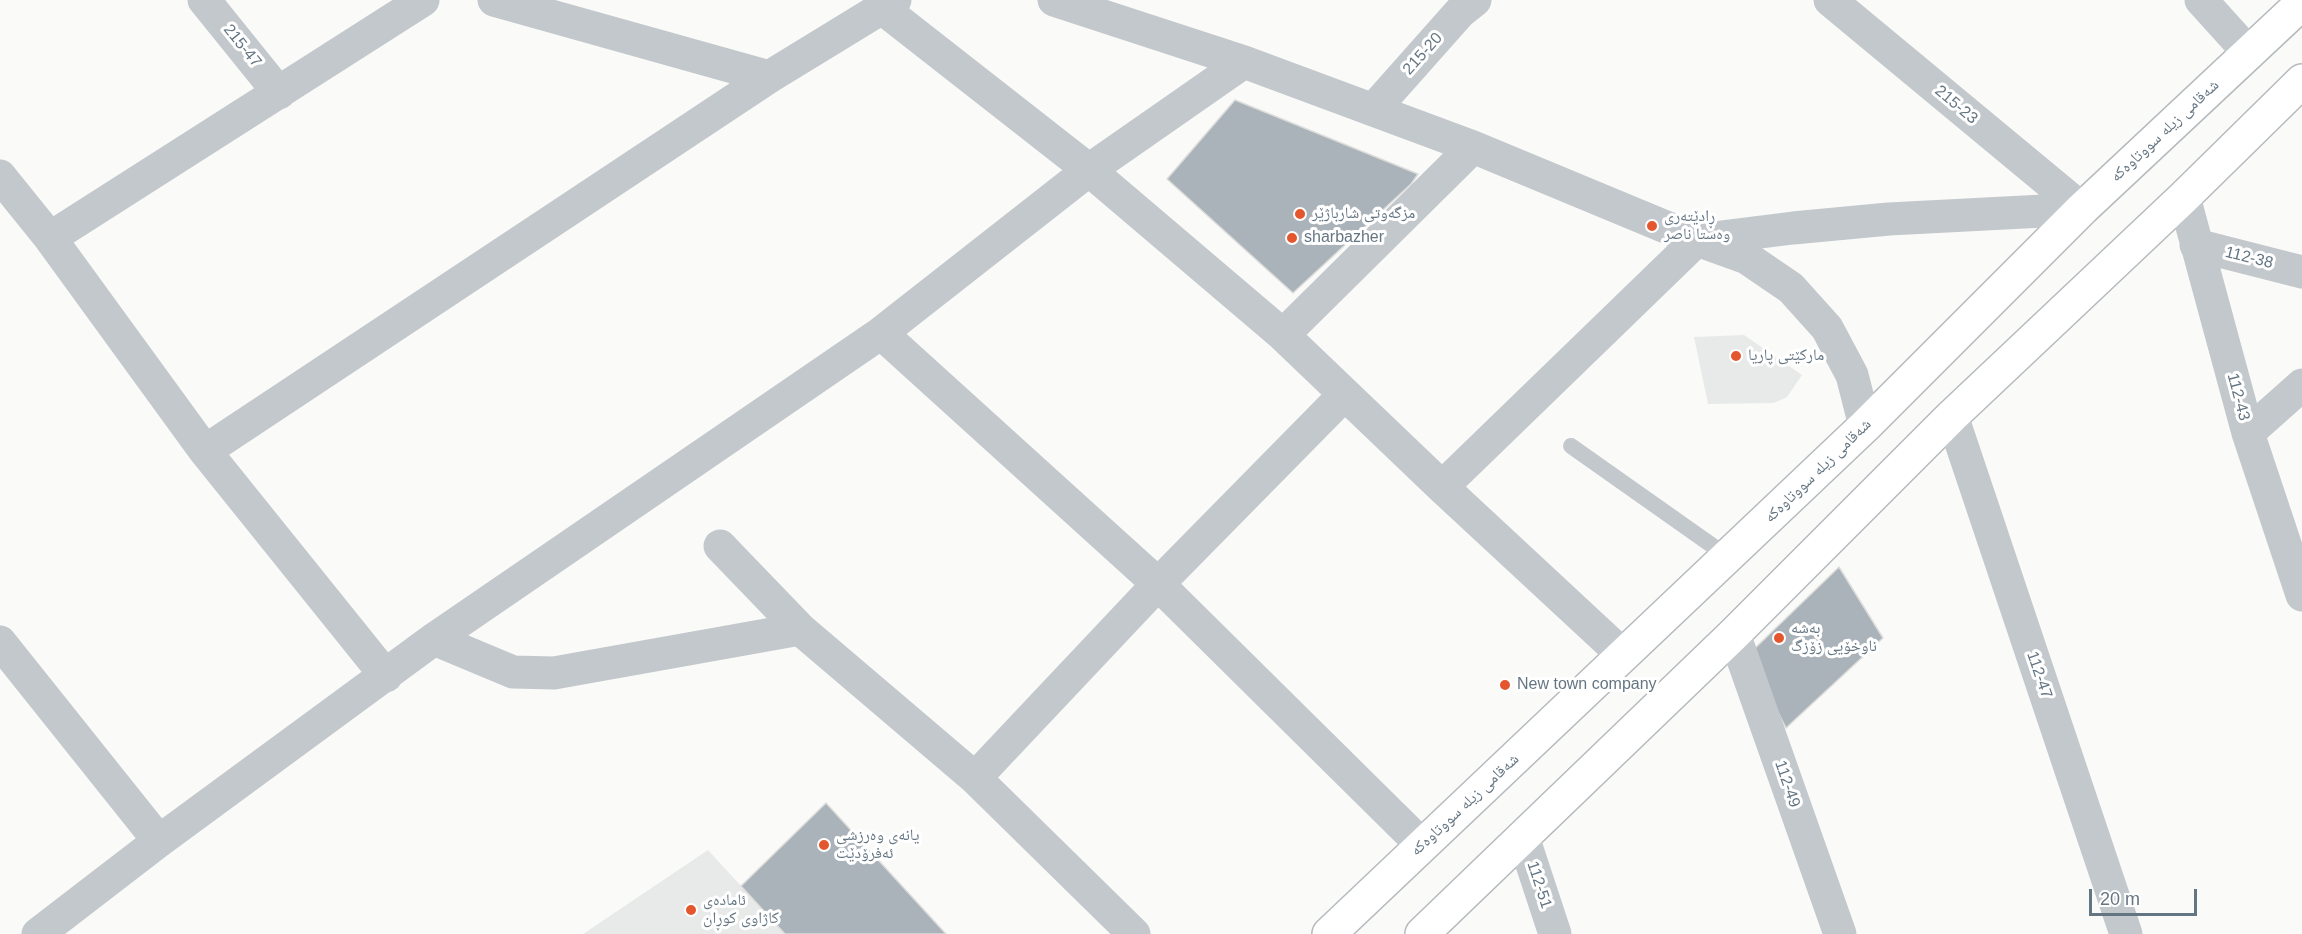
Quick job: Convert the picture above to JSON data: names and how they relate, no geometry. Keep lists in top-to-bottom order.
{
  "streets": {
    "main road": ["شەقامی زیلە سووتاوەکە"],
    "street": [
      "215-47",
      "215-20",
      "215-23",
      "112-38",
      "112-43",
      "112-47",
      "112-49",
      "112-51"
    ]
  },
  "crossings": [
    ["215-23", "شەقامی زیلە سووتاوەکە"],
    ["112-38", "112-43"]
  ],
  "places": [
    "مزگەوتی شارباژێر",
    "ڕادێتەری وەستا ناصر",
    "sharbazher",
    "مارکێتی پاریا",
    "بەشە ناوخۆیی زۆزگ",
    "New town company",
    "یانەی وەرزشی ئەفرۆدێت",
    "ئامادەی کاژاوی کوڕان"
  ],
  "scale_bar": "20 m"
}
